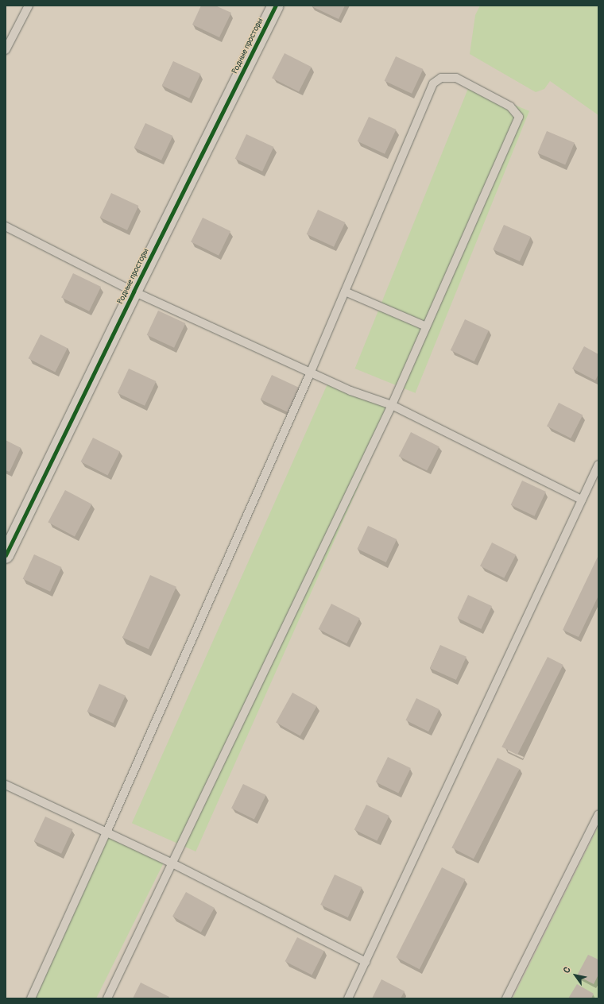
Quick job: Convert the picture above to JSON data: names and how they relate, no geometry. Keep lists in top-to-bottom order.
{
  "streets": {
    "street": ["Родные просторы"]
  },
  "north": "top left"
}
